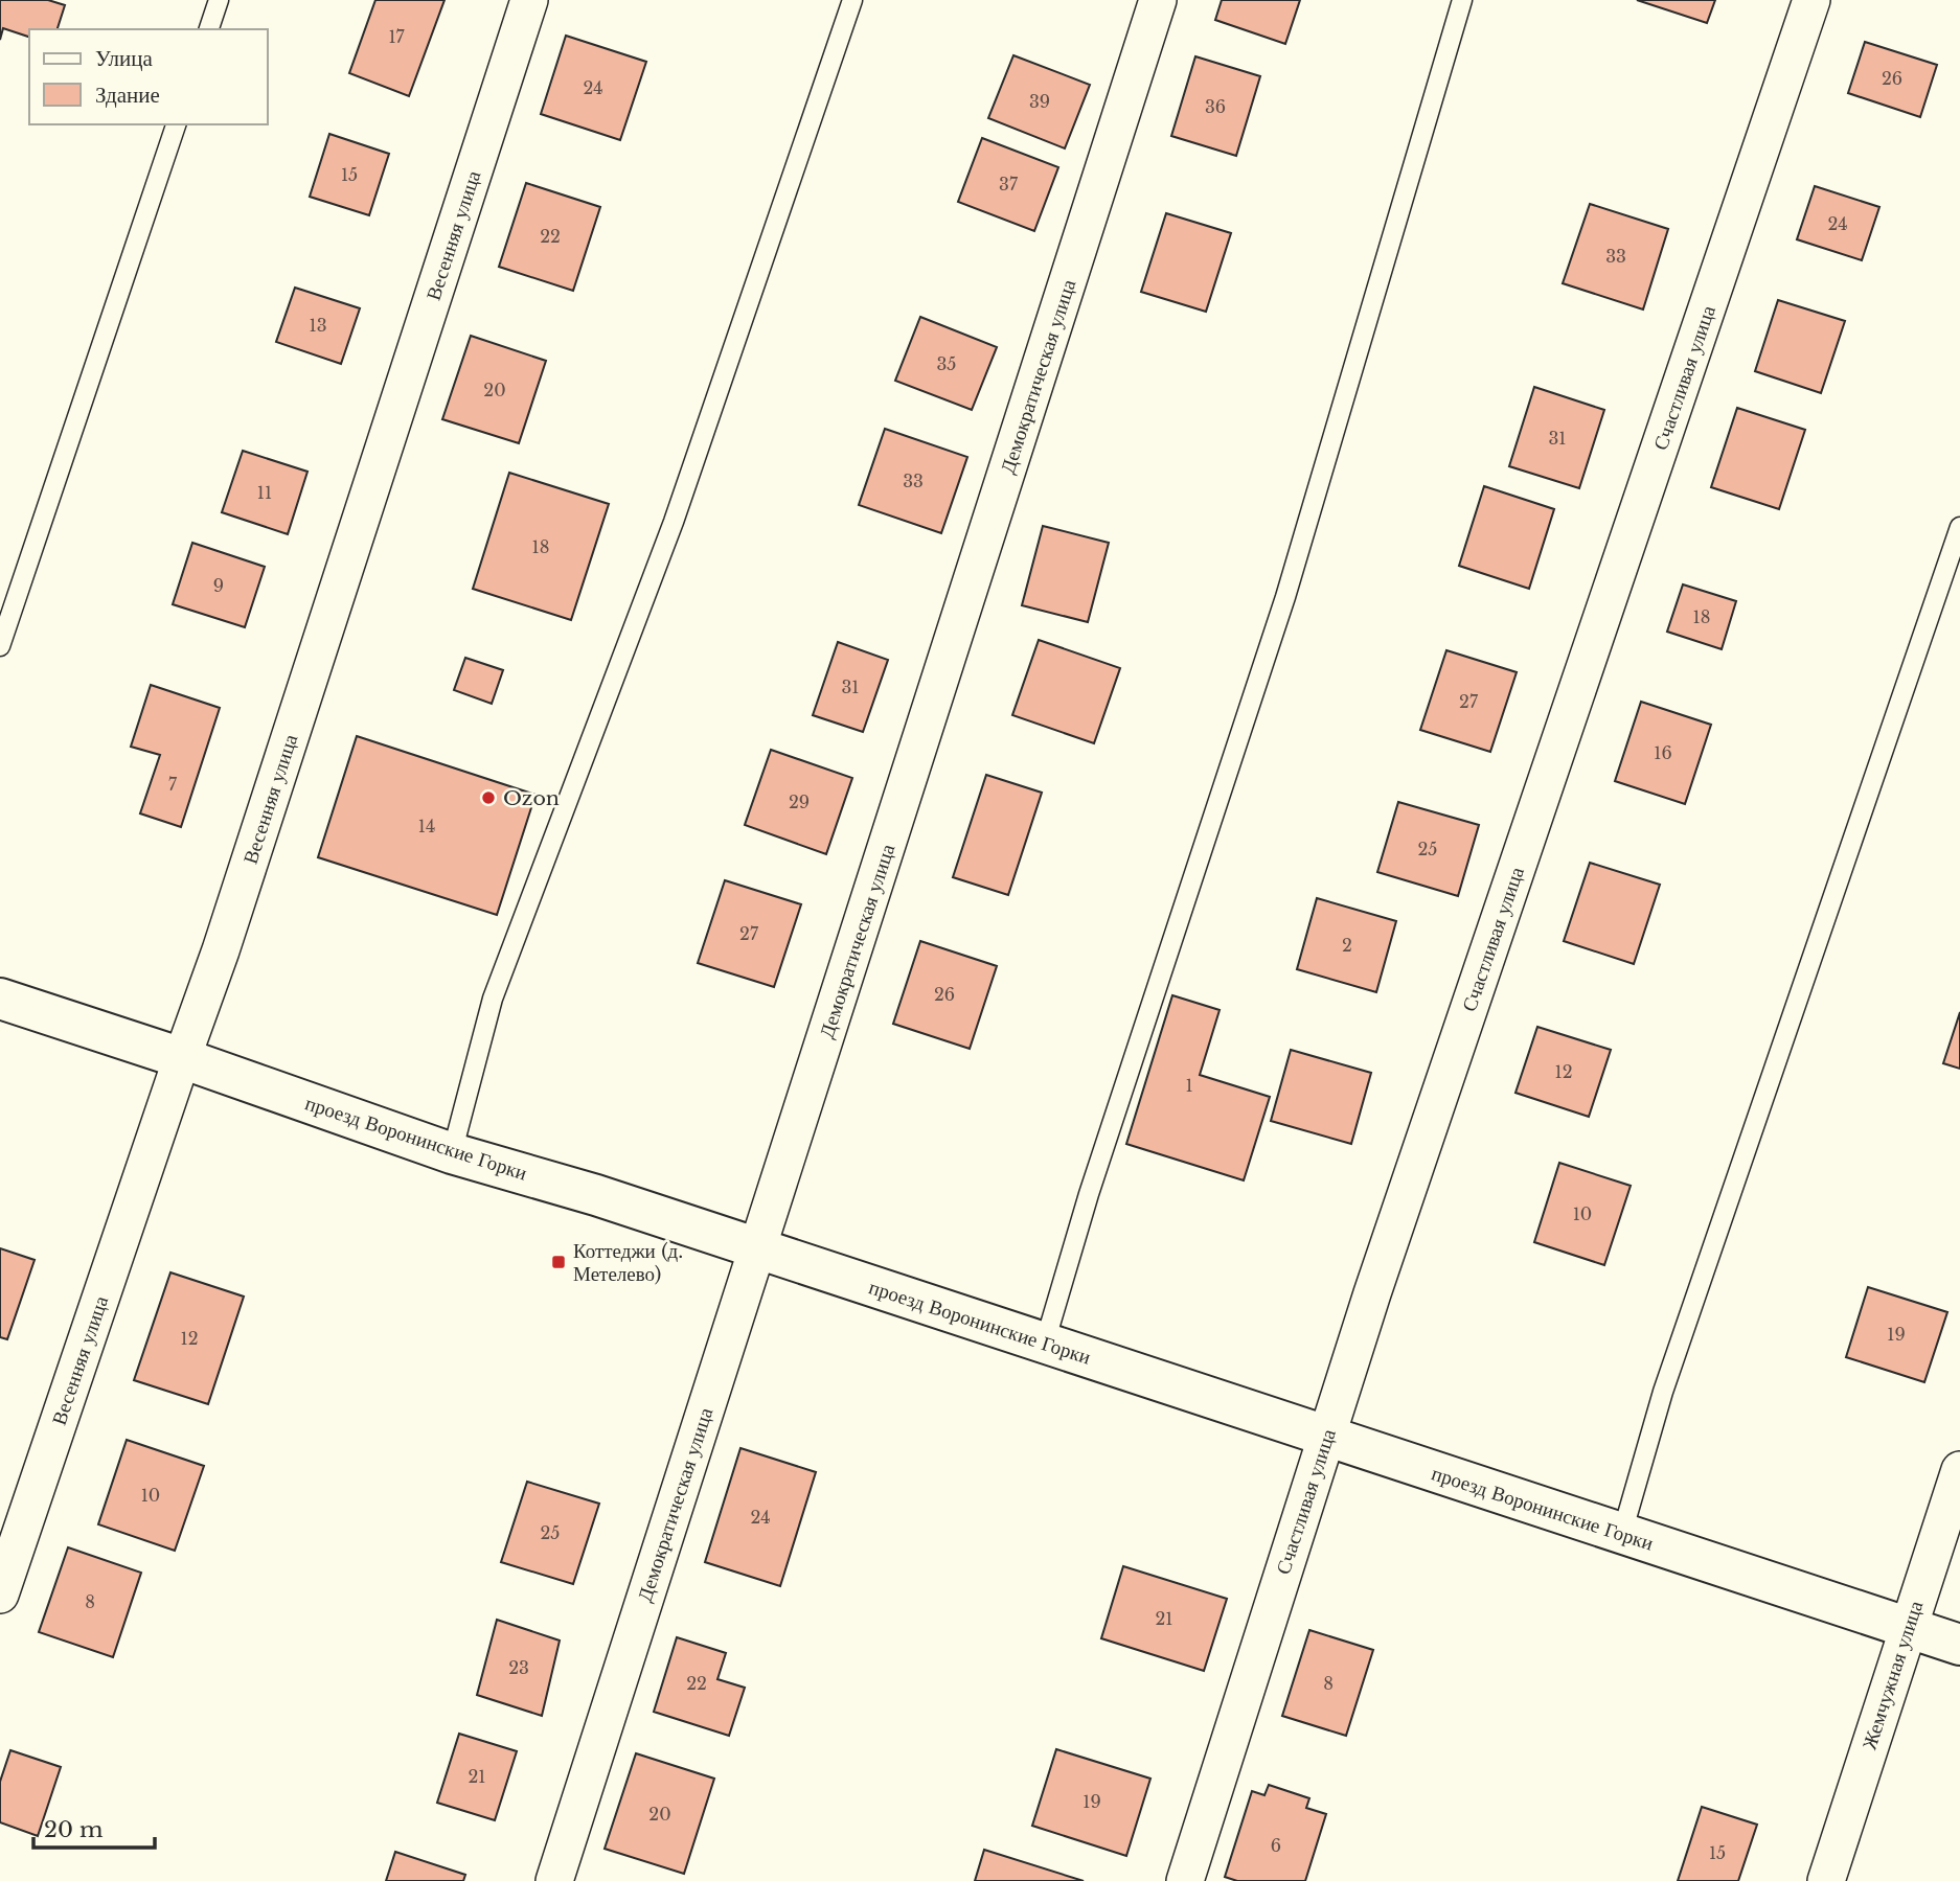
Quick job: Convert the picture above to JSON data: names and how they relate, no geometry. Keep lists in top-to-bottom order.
{
  "streets": {
    "street": [
      "Весенняя улица",
      "Демократическая улица",
      "Счастливая улица",
      "проезд Воронинские Горки",
      "Жемчужная улица"
    ]
  },
  "crossings": [
    ["Весенняя улица", "проезд Воронинские Горки"],
    ["Демократическая улица", "проезд Воронинские Горки"],
    ["Счастливая улица", "проезд Воронинские Горки"],
    ["проезд Воронинские Горки", "Жемчужная улица"]
  ],
  "places": {
    "other": ["Ozon"],
    "transit": ["Коттеджи (д. Метелево)"]
  },
  "house_numbers": [
    "17",
    "26",
    "24",
    "39",
    "36",
    "15",
    "37",
    "24",
    "22",
    "33",
    "13",
    "35",
    "20",
    "31",
    "33",
    "11",
    "18",
    "9",
    "18",
    "31",
    "27",
    "16",
    "7",
    "29",
    "14",
    "25",
    "27",
    "2",
    "26",
    "12",
    "1",
    "10",
    "19",
    "12",
    "10",
    "24",
    "25",
    "8",
    "21",
    "23",
    "22",
    "8",
    "21",
    "19",
    "20",
    "6",
    "15"
  ],
  "legend": ["Улица", "Здание"],
  "scale_bar": "20 m"
}
